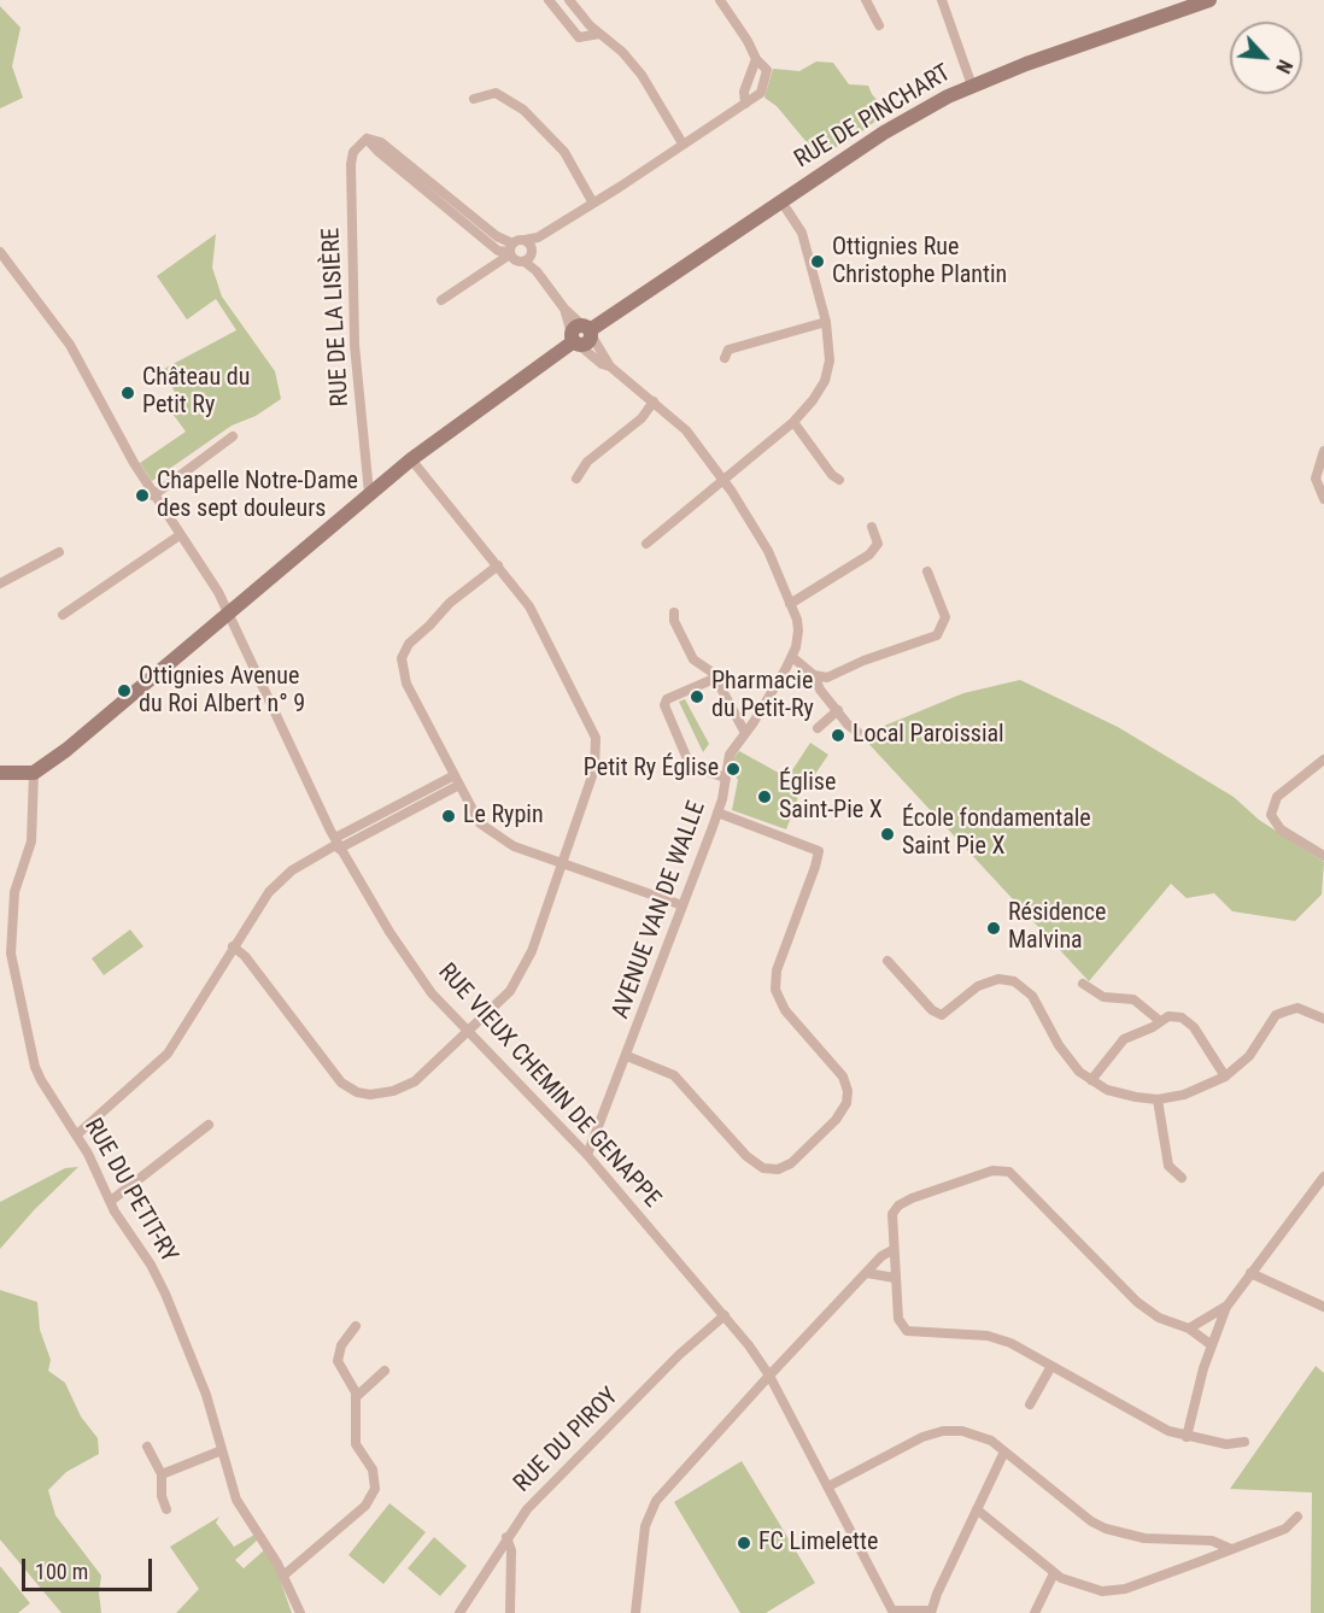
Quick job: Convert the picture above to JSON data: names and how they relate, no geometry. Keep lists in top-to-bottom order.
{
  "streets": {
    "main road": ["RUE DE PINCHART"],
    "street": [
      "RUE DE LA LISIÈRE",
      "AVENUE VAN DE WALLE",
      "RUE VIEUX CHEMIN DE GENAPPE",
      "RUE DU PETIT-RY",
      "RUE DU PIROY"
    ]
  },
  "crossings": [
    ["RUE DE PINCHART", "RUE DE LA LISIÈRE"],
    ["RUE DE PINCHART", "AVENUE VAN DE WALLE"],
    ["RUE DE PINCHART", "RUE VIEUX CHEMIN DE GENAPPE"],
    ["RUE DE PINCHART", "RUE DU PETIT-RY"],
    ["AVENUE VAN DE WALLE", "RUE VIEUX CHEMIN DE GENAPPE"],
    ["RUE VIEUX CHEMIN DE GENAPPE", "RUE DU PIROY"]
  ],
  "places": [
    "Ottignies Rue Christophe Plantin",
    "Château du Petit Ry",
    "Chapelle Notre-Dame des sept douleurs",
    "Ottignies Avenue du Roi Albert n° 9",
    "Pharmacie du Petit-Ry",
    "Local Paroissial",
    "Petit Ry Église",
    "Église Saint-Pie X",
    "Le Rypin",
    "École fondamentale Saint Pie X",
    "Résidence Malvina",
    "FC Limelette"
  ],
  "scale_bar": "100 m",
  "north": "bottom right"
}
